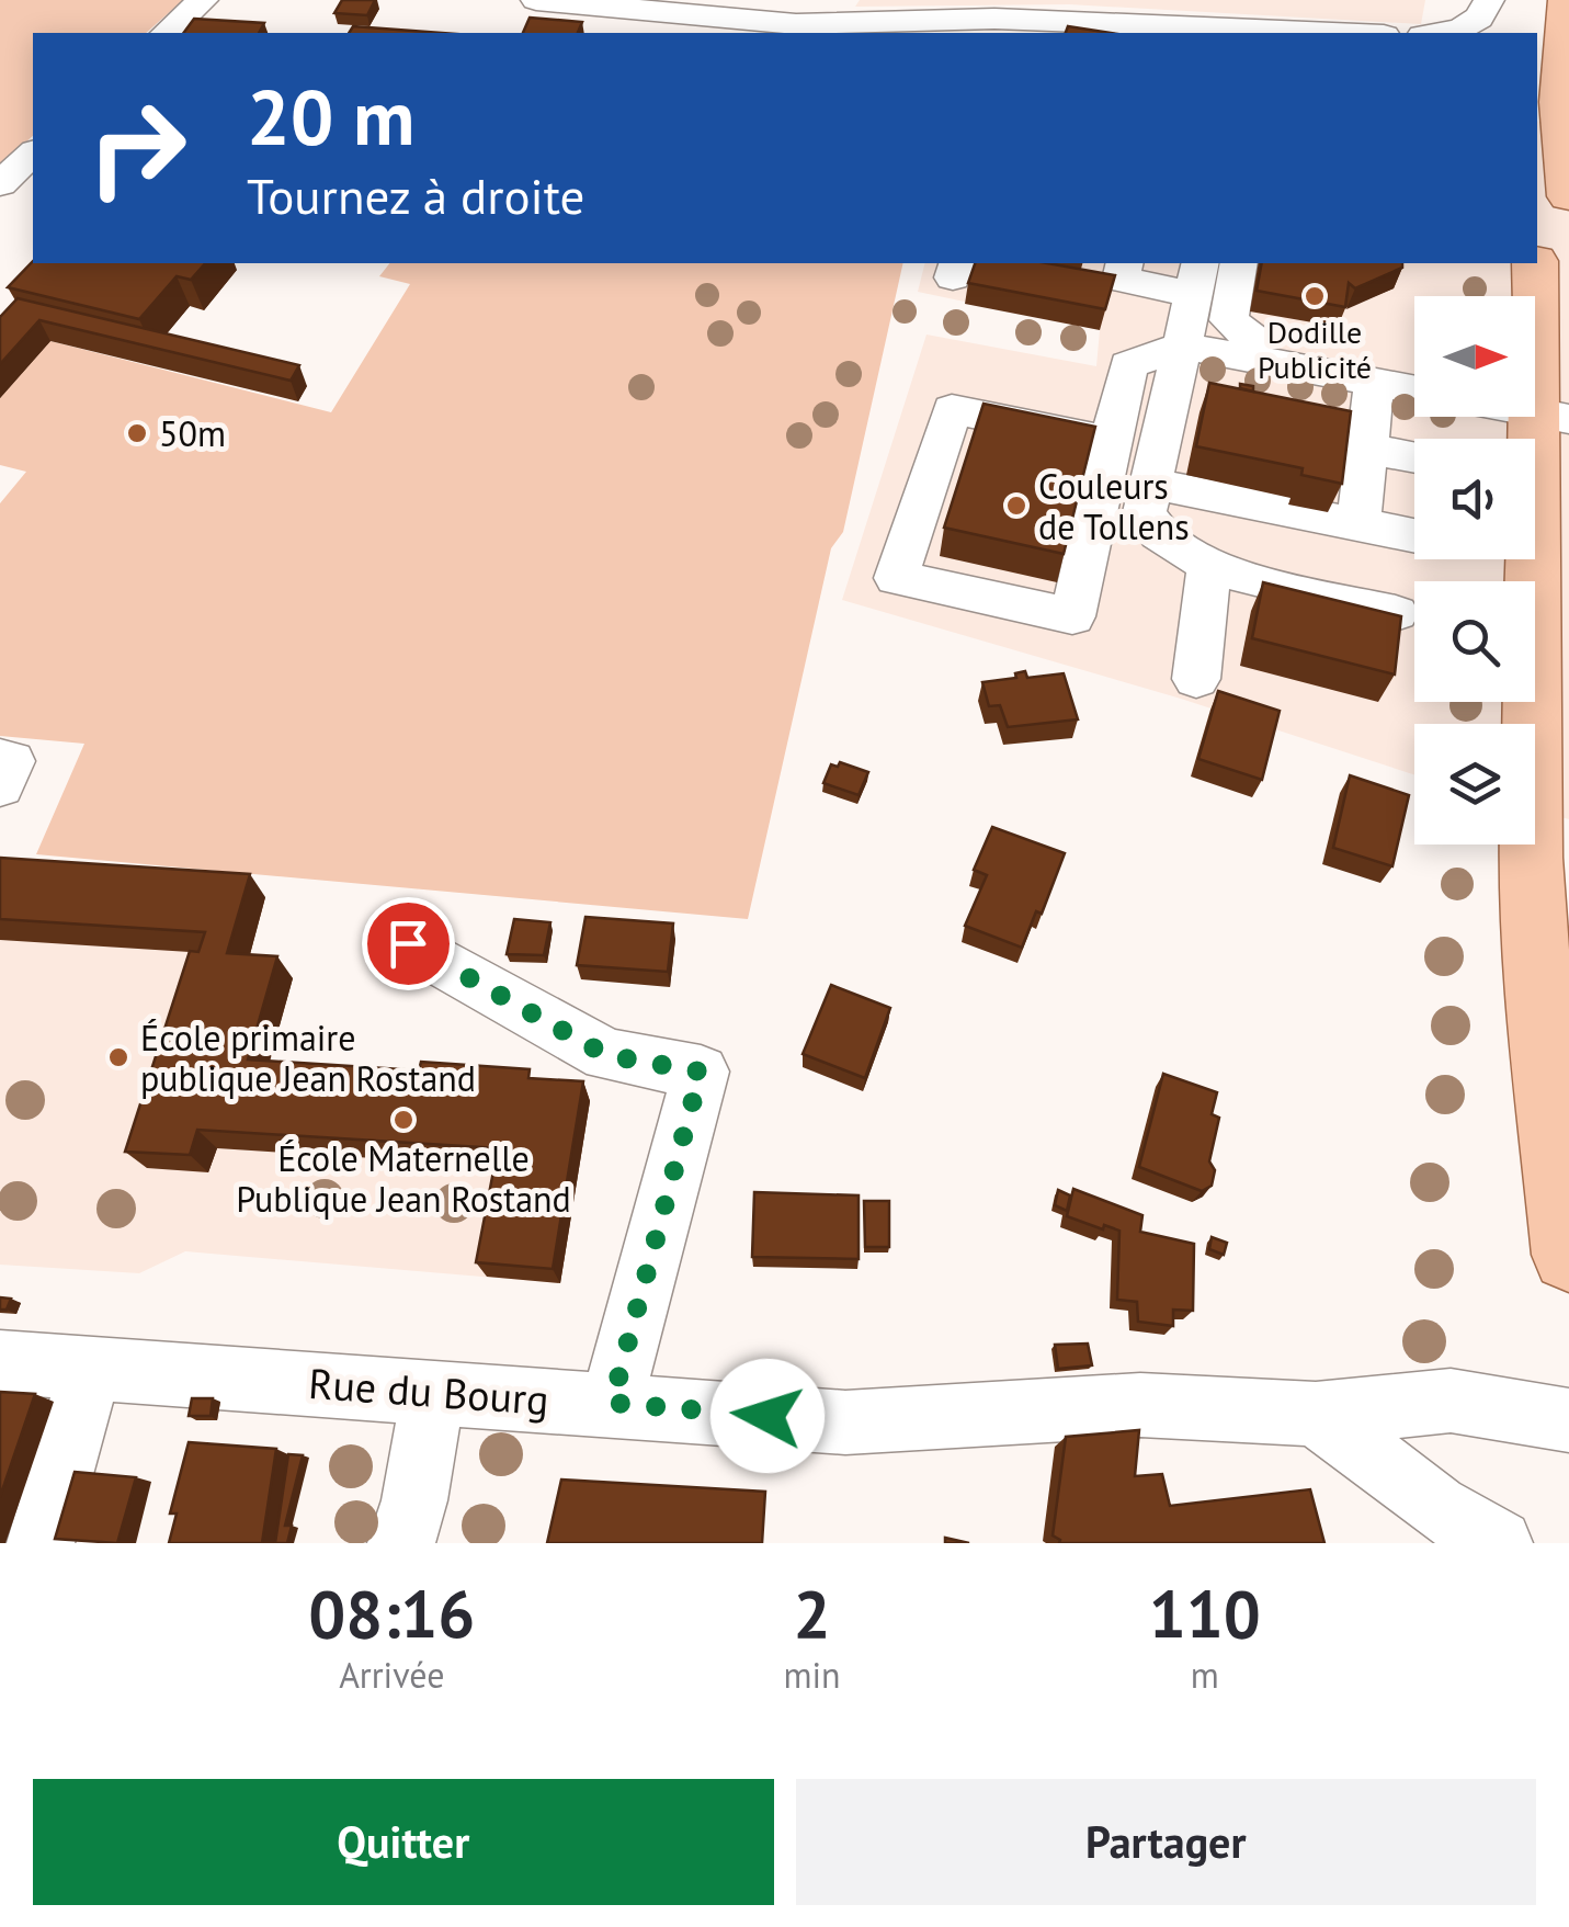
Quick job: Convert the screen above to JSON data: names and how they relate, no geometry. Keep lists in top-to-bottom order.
{
  "streets": {
    "street": ["Rue du Bourg"]
  },
  "places": [
    "Dodille Publicité",
    "50m",
    "Couleurs de Tollens",
    "École primaire publique Jean Rostand",
    "École Maternelle Publique Jean Rostand"
  ],
  "north": "right",
  "page": {
    "turn": ["20 m", "Tournez à droite"],
    "eta": [
      "08:16",
      "Arrivée",
      "2",
      "min",
      "110",
      "m"
    ],
    "buttons": ["Quitter", "Partager"]
  }
}
